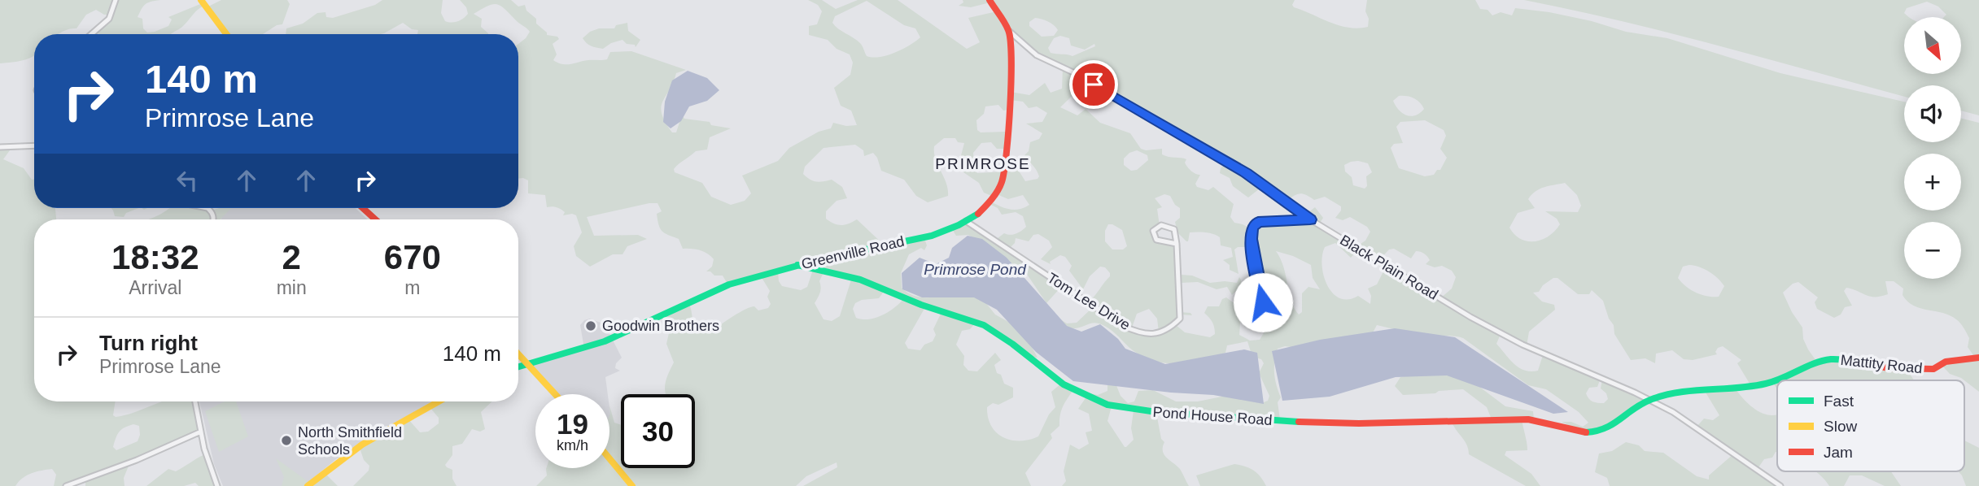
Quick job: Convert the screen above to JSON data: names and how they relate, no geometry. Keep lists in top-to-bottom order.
{
  "streets": {
    "main road": ["Greenville Road", "Mattity Road", "Pond House Road"],
    "street": ["Black Plain Road", "Tom Lee Drive"]
  },
  "crossings": [
    ["Greenville Road", "Black Plain Road"],
    ["Greenville Road", "Tom Lee Drive"],
    ["Greenville Road", "Pond House Road"],
    ["Black Plain Road", "Mattity Road"],
    ["Black Plain Road", "Pond House Road"],
    ["Mattity Road", "Pond House Road"]
  ],
  "districts": ["PRIMROSE"],
  "water": ["Primrose Pond"],
  "places": ["Goodwin Brothers", "North Smithfield Schools"],
  "legend": ["Fast", "Slow", "Jam"],
  "north": "bottom right",
  "page": {
    "map_buttons": ["+", "−"],
    "turn": ["140 m", "Primrose Lane"],
    "eta": [
      "18:32",
      "Arrival",
      "2",
      "min",
      "670",
      "m"
    ],
    "list": [
      {
        "name": "Turn right",
        "note": "Primrose Lane",
        "value": "140 m"
      }
    ],
    "speed": "19 km/h",
    "limit": "30"
  }
}
